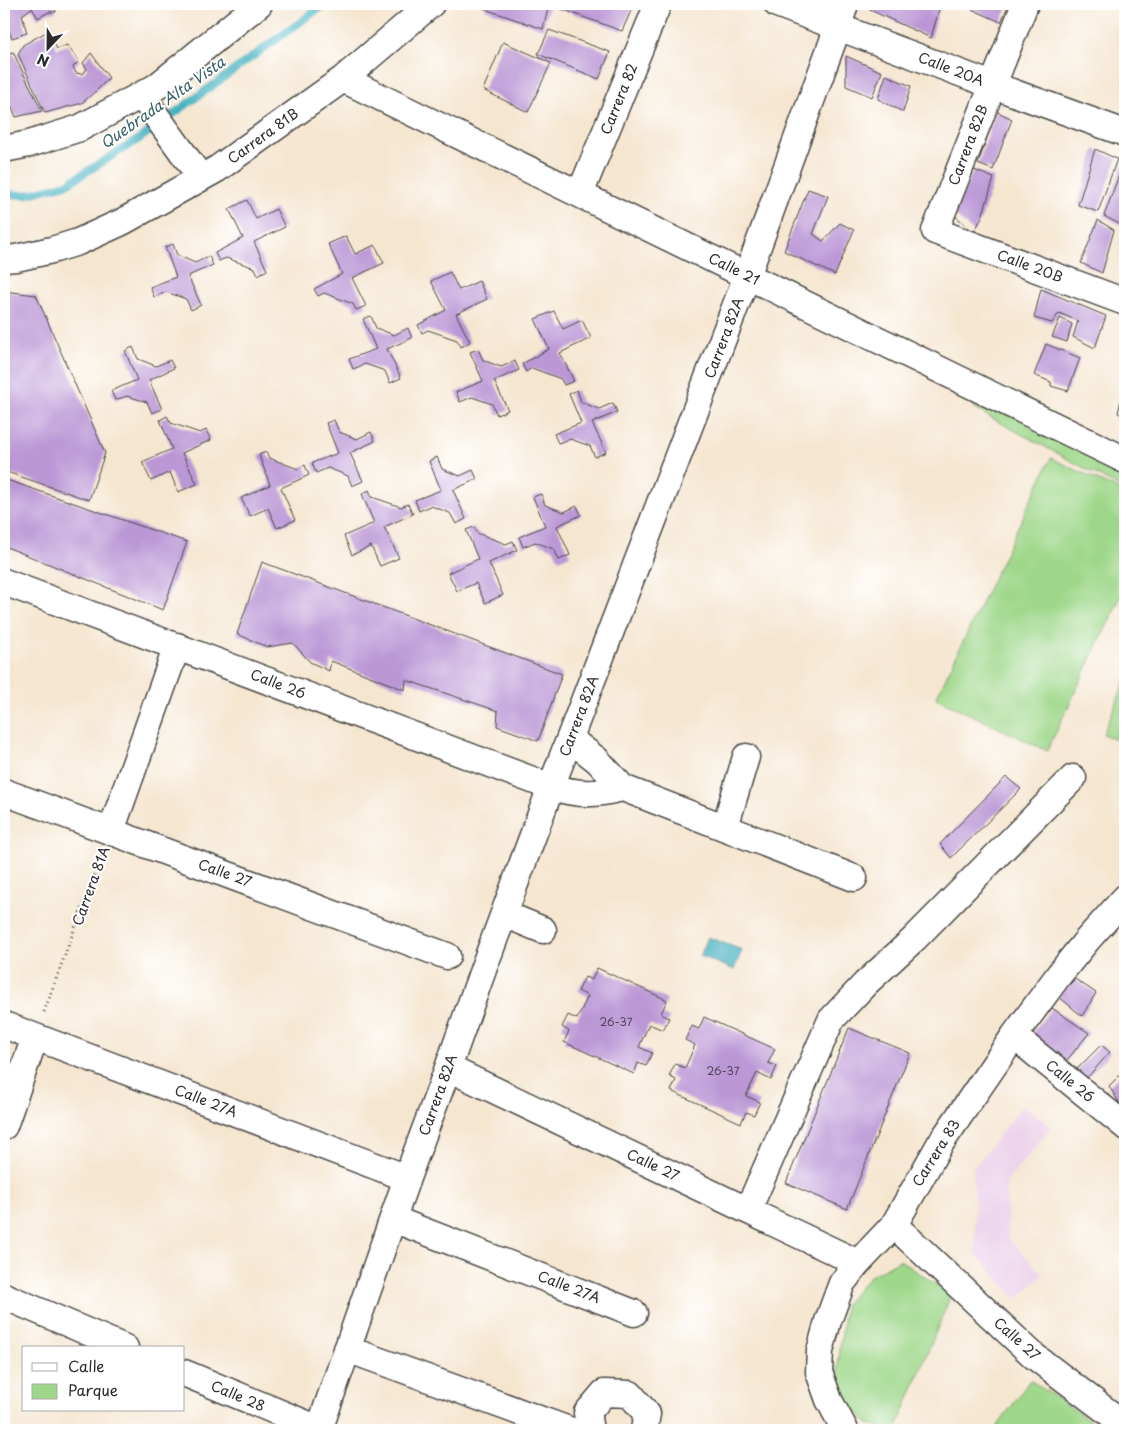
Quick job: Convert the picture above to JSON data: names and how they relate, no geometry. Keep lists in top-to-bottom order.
{
  "streets": {
    "street": [
      "Calle 20A",
      "Carrera 82",
      "Carrera 81B",
      "Carrera 82B",
      "Calle 20B",
      "Calle 21",
      "Carrera 82A",
      "Calle 26",
      "Calle 27",
      "Carrera 81A",
      "Calle 27A",
      "Carrera 83",
      "Calle 28"
    ]
  },
  "crossings": [
    ["Calle 20A", "Carrera 82B"],
    ["Calle 20A", "Carrera 82A"],
    ["Carrera 82", "Calle 21"],
    ["Carrera 81B", "Calle 21"],
    ["Carrera 82B", "Calle 20B"],
    ["Calle 21", "Carrera 82A"],
    ["Carrera 82A", "Calle 26"],
    ["Carrera 82A", "Calle 27"],
    ["Carrera 82A", "Calle 27A"],
    ["Carrera 82A", "Calle 28"],
    ["Calle 26", "Carrera 81A"],
    ["Calle 26", "Carrera 83"],
    ["Calle 27", "Carrera 81A"],
    ["Calle 27", "Carrera 83"],
    ["Carrera 81A", "Calle 27A"]
  ],
  "water": ["Quebrada Alta Vista"],
  "house_numbers": ["26-37", "26-37"],
  "legend": ["Calle", "Parque"],
  "north": "bottom"
}
